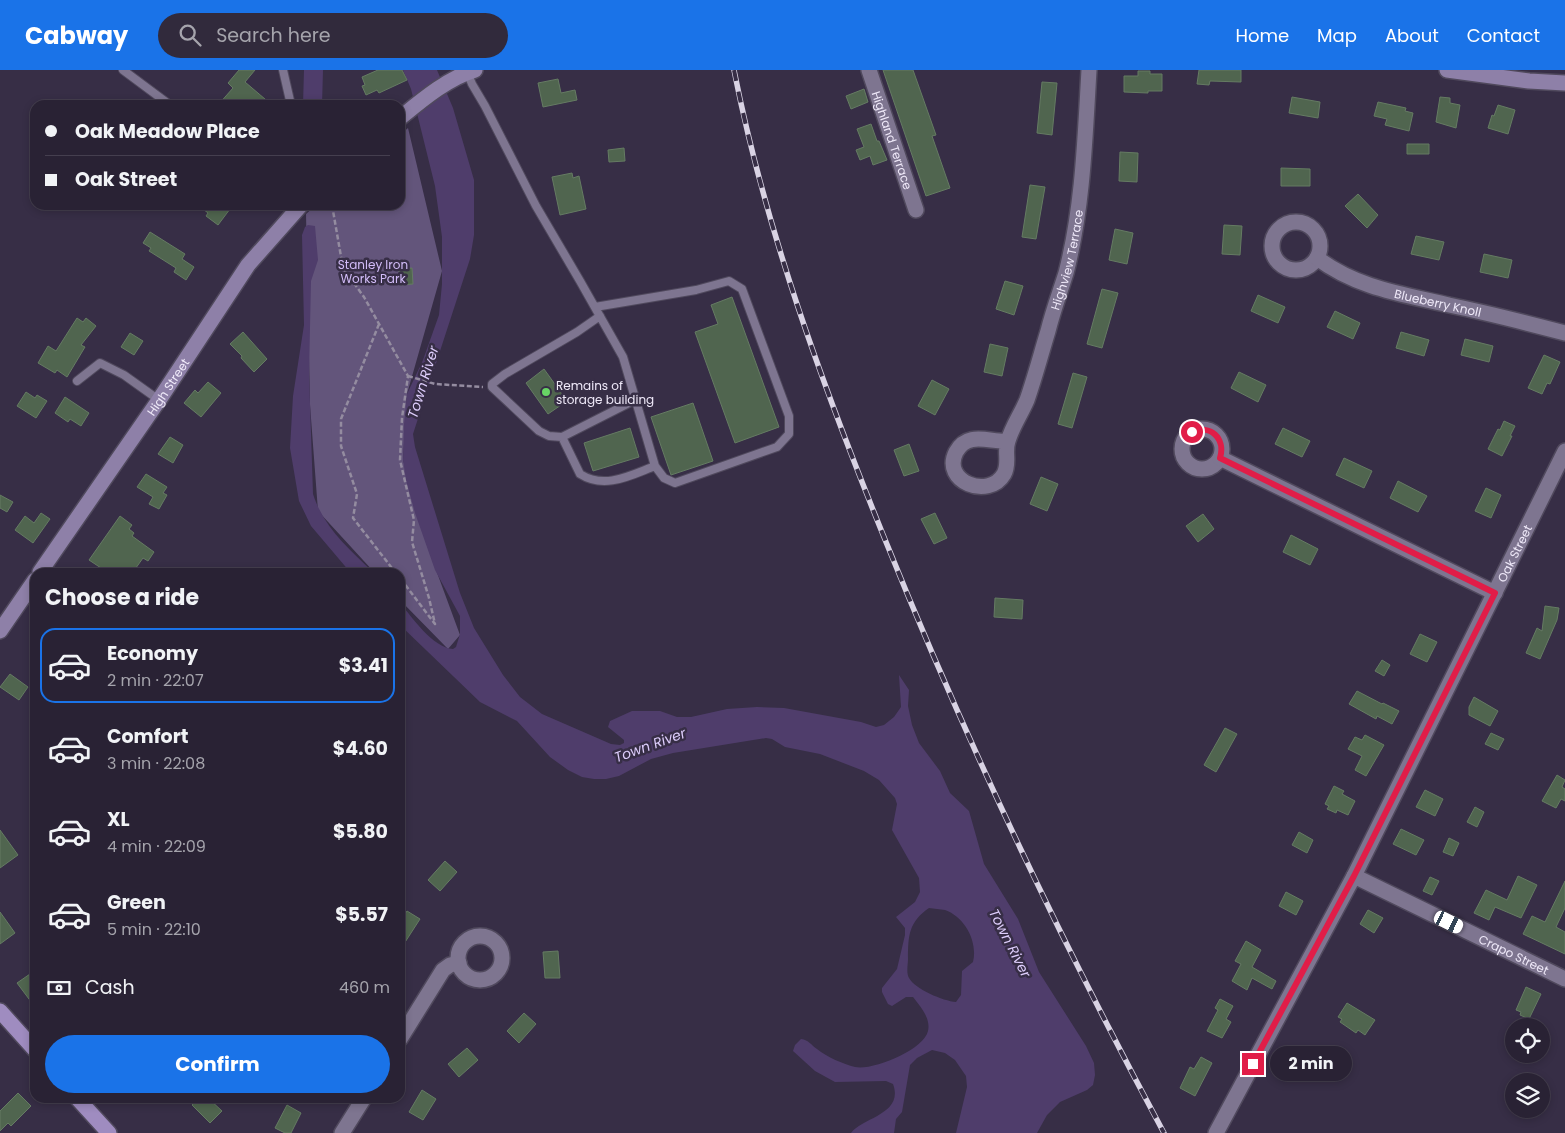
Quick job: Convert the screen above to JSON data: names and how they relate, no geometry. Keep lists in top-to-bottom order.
{
  "streets": {
    "main road": ["High Street"],
    "street": [
      "Highland Terrace",
      "Highview Terrace",
      "Blueberry Knoll",
      "Oak Street",
      "Crapo Street"
    ]
  },
  "crossings": [
    ["Oak Street", "Crapo Street"]
  ],
  "water": ["Town River"],
  "parks": ["Stanley Iron Works Park"],
  "places": ["Remains of storage building"],
  "page": {
    "header": "Cabway",
    "search": "Search here",
    "nav": [
      "Home",
      "Map",
      "About",
      "Contact"
    ],
    "banner": ["Oak Meadow Place", "Oak Street"],
    "heading": "Choose a ride",
    "list": [
      {
        "name": "Economy",
        "note": "2 min · 22:07",
        "value": "$3.41"
      },
      {
        "name": "Comfort",
        "note": "3 min · 22:08",
        "value": "$4.60"
      },
      {
        "name": "XL",
        "note": "4 min · 22:09",
        "value": "$5.80"
      },
      {
        "name": "Green",
        "note": "5 min · 22:10",
        "value": "$5.57"
      }
    ],
    "pay": ["Cash", "460 m"],
    "buttons": "Confirm",
    "bubble": "2 min"
  }
}
